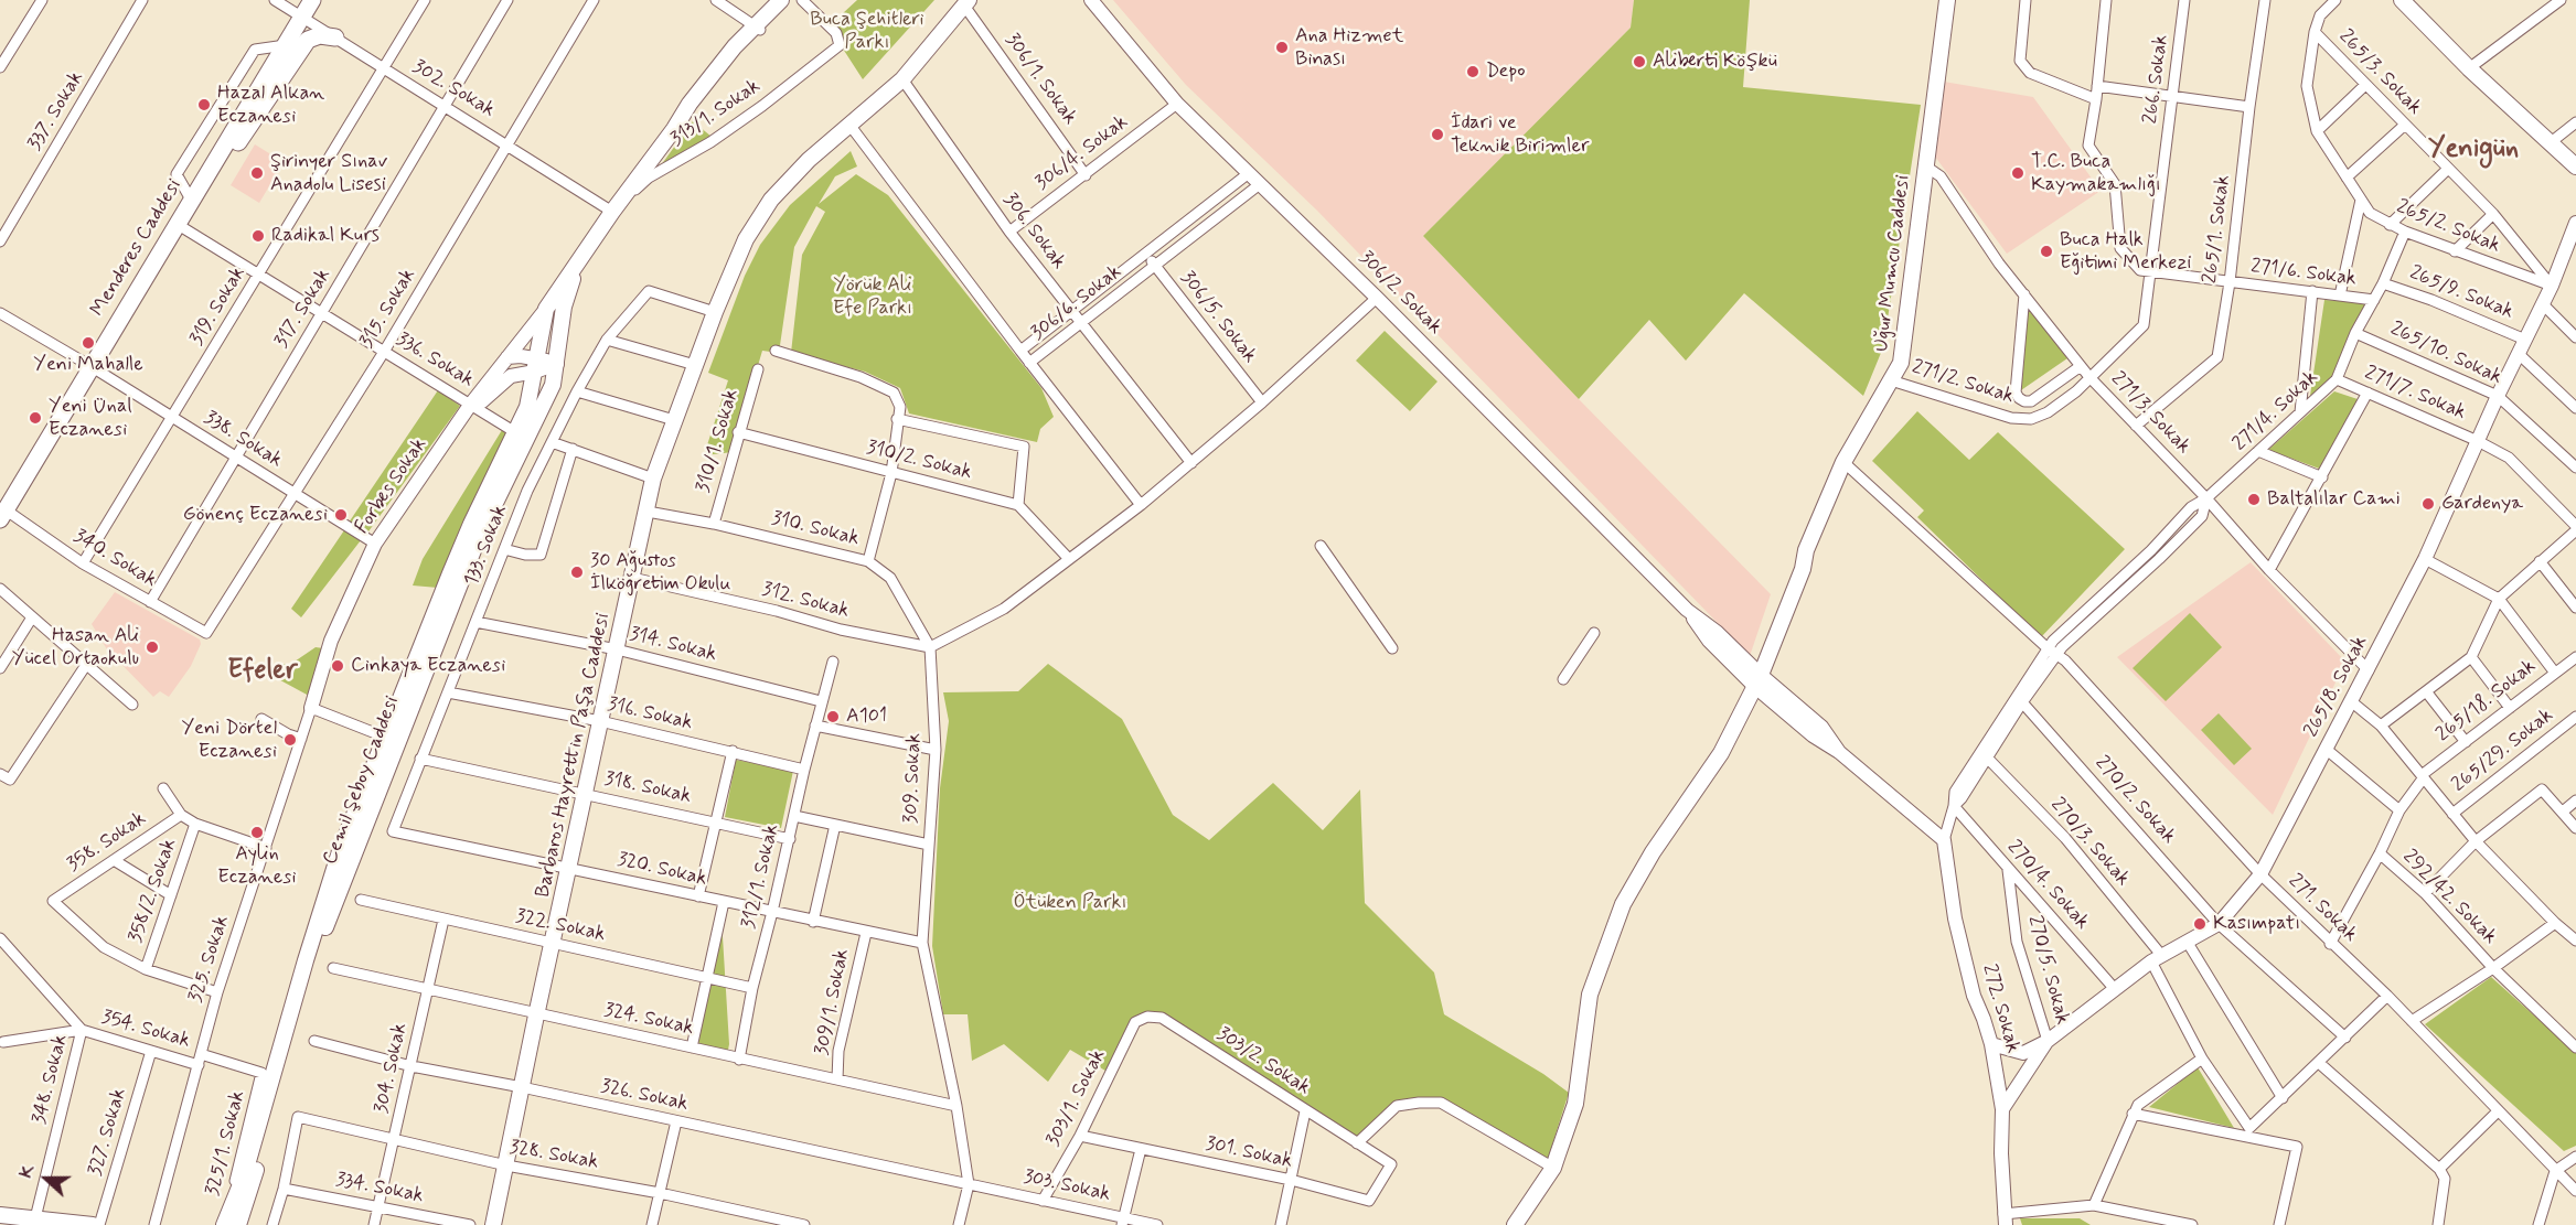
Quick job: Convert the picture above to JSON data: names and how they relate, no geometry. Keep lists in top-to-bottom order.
{
  "streets": {
    "main road": [
      "Menderes Caddesi",
      "Uğur Mumcu Caddesi",
      "Forbes Sokak",
      "Barbaros Hayrettin Paşa Caddesi",
      "Cemil Şeboy Caddesi"
    ],
    "street": [
      "265/3. Sokak",
      "306/1. Sokak",
      "266. Sokak",
      "302. Sokak",
      "337. Sokak",
      "313/1. Sokak",
      "306/4. Sokak",
      "265/2. Sokak",
      "265/1. Sokak",
      "306. Sokak",
      "271/6. Sokak",
      "306/2. Sokak",
      "265/9. Sokak",
      "306/6. Sokak",
      "319. Sokak",
      "317. Sokak",
      "315. Sokak",
      "306/5. Sokak",
      "265/10. Sokak",
      "336. Sokak",
      "271/2. Sokak",
      "271/7. Sokak",
      "271/4. Sokak",
      "271/3. Sokak",
      "338. Sokak",
      "310/1. Sokak",
      "310/2. Sokak",
      "310. Sokak",
      "133. Sokak",
      "340. Sokak",
      "312. Sokak",
      "314. Sokak",
      "265/8. Sokak",
      "265/18. Sokak",
      "316. Sokak",
      "265/29. Sokak",
      "309. Sokak",
      "318. Sokak",
      "270/2. Sokak",
      "358. Sokak",
      "270/3. Sokak",
      "320. Sokak",
      "312/1. Sokak",
      "270/4. Sokak",
      "358/2. Sokak",
      "292/42. Sokak",
      "271. Sokak",
      "322. Sokak",
      "325. Sokak",
      "270/5. Sokak",
      "309/1. Sokak",
      "272. Sokak",
      "324. Sokak",
      "354. Sokak",
      "303/2. Sokak",
      "304. Sokak",
      "348. Sokak",
      "326. Sokak",
      "303/1. Sokak",
      "327. Sokak",
      "325/1. Sokak",
      "301. Sokak",
      "328. Sokak",
      "303. Sokak",
      "334. Sokak"
    ]
  },
  "crossings": [
    ["265/3. Sokak", "265/2. Sokak"],
    ["265/3. Sokak", "265/8. Sokak"],
    ["306/1. Sokak", "306/4. Sokak"],
    ["306/1. Sokak", "Barbaros Hayrettin Paşa Caddesi"],
    ["266. Sokak", "271/6. Sokak"],
    ["266. Sokak", "271/2. Sokak"],
    ["266. Sokak", "271/3. Sokak"],
    ["302. Sokak", "313/1. Sokak"],
    ["302. Sokak", "Menderes Caddesi"],
    ["302. Sokak", "319. Sokak"],
    ["302. Sokak", "317. Sokak"],
    ["302. Sokak", "315. Sokak"],
    ["302. Sokak", "Forbes Sokak"],
    ["313/1. Sokak", "Forbes Sokak"],
    ["306/4. Sokak", "306. Sokak"],
    ["306/4. Sokak", "306/2. Sokak"],
    ["265/2. Sokak", "271/4. Sokak"],
    ["265/2. Sokak", "265/8. Sokak"],
    ["265/1. Sokak", "271/6. Sokak"],
    ["265/1. Sokak", "271/3. Sokak"],
    ["306. Sokak", "306/6. Sokak"],
    ["306. Sokak", "Barbaros Hayrettin Paşa Caddesi"],
    ["Menderes Caddesi", "336. Sokak"],
    ["Menderes Caddesi", "338. Sokak"],
    ["Menderes Caddesi", "340. Sokak"],
    ["Uğur Mumcu Caddesi", "306/2. Sokak"],
    ["Uğur Mumcu Caddesi", "271/2. Sokak"],
    ["Uğur Mumcu Caddesi", "271/3. Sokak"],
    ["Uğur Mumcu Caddesi", "271. Sokak"],
    ["271/6. Sokak", "271/4. Sokak"],
    ["306/2. Sokak", "306/6. Sokak"],
    ["306/2. Sokak", "272. Sokak"],
    ["265/9. Sokak", "271/4. Sokak"],
    ["265/9. Sokak", "265/8. Sokak"],
    ["306/6. Sokak", "306/5. Sokak"],
    ["319. Sokak", "336. Sokak"],
    ["319. Sokak", "338. Sokak"],
    ["319. Sokak", "340. Sokak"],
    ["317. Sokak", "336. Sokak"],
    ["317. Sokak", "338. Sokak"],
    ["317. Sokak", "340. Sokak"],
    ["315. Sokak", "336. Sokak"],
    ["315. Sokak", "338. Sokak"],
    ["315. Sokak", "340. Sokak"],
    ["265/10. Sokak", "271/4. Sokak"],
    ["265/10. Sokak", "265/8. Sokak"],
    ["336. Sokak", "Forbes Sokak"],
    ["336. Sokak", "Cemil Şeboy Caddesi"],
    ["271/2. Sokak", "271/3. Sokak"],
    ["271/7. Sokak", "271/4. Sokak"],
    ["271/7. Sokak", "265/8. Sokak"],
    ["271/4. Sokak", "271/3. Sokak"],
    ["271/4. Sokak", "271. Sokak"],
    ["271/4. Sokak", "272. Sokak"],
    ["271/3. Sokak", "265/8. Sokak"],
    ["338. Sokak", "Forbes Sokak"],
    ["310/1. Sokak", "310/2. Sokak"],
    ["310/1. Sokak", "310. Sokak"],
    ["Forbes Sokak", "Cemil Şeboy Caddesi"],
    ["Forbes Sokak", "325. Sokak"],
    ["310. Sokak", "312. Sokak"],
    ["310. Sokak", "Barbaros Hayrettin Paşa Caddesi"],
    ["310. Sokak", "309. Sokak"],
    ["133. Sokak", "314. Sokak"],
    ["133. Sokak", "316. Sokak"],
    ["133. Sokak", "Barbaros Hayrettin Paşa Caddesi"],
    ["133. Sokak", "318. Sokak"],
    ["133. Sokak", "320. Sokak"],
    ["312. Sokak", "Barbaros Hayrettin Paşa Caddesi"],
    ["312. Sokak", "309. Sokak"],
    ["314. Sokak", "Barbaros Hayrettin Paşa Caddesi"],
    ["314. Sokak", "312/1. Sokak"],
    ["265/8. Sokak", "265/29. Sokak"],
    ["265/8. Sokak", "270/2. Sokak"],
    ["265/8. Sokak", "270/3. Sokak"],
    ["265/8. Sokak", "270/4. Sokak"],
    ["265/8. Sokak", "271. Sokak"],
    ["265/8. Sokak", "270/5. Sokak"],
    ["265/8. Sokak", "272. Sokak"],
    ["265/18. Sokak", "265/29. Sokak"],
    ["265/18. Sokak", "292/42. Sokak"],
    ["265/18. Sokak", "271. Sokak"],
    ["316. Sokak", "Barbaros Hayrettin Paşa Caddesi"],
    ["316. Sokak", "312/1. Sokak"],
    ["Barbaros Hayrettin Paşa Caddesi", "318. Sokak"],
    ["Barbaros Hayrettin Paşa Caddesi", "320. Sokak"],
    ["Barbaros Hayrettin Paşa Caddesi", "322. Sokak"],
    ["Barbaros Hayrettin Paşa Caddesi", "324. Sokak"],
    ["Barbaros Hayrettin Paşa Caddesi", "326. Sokak"],
    ["Barbaros Hayrettin Paşa Caddesi", "328. Sokak"],
    ["309. Sokak", "320. Sokak"],
    ["309. Sokak", "324. Sokak"],
    ["309. Sokak", "326. Sokak"],
    ["309. Sokak", "303. Sokak"],
    ["Cemil Şeboy Caddesi", "325/1. Sokak"],
    ["318. Sokak", "312/1. Sokak"],
    ["270/2. Sokak", "272. Sokak"],
    ["358. Sokak", "358/2. Sokak"],
    ["270/3. Sokak", "272. Sokak"],
    ["320. Sokak", "312/1. Sokak"],
    ["320. Sokak", "309/1. Sokak"],
    ["312/1. Sokak", "322. Sokak"],
    ["312/1. Sokak", "324. Sokak"],
    ["270/4. Sokak", "270/5. Sokak"],
    ["270/4. Sokak", "272. Sokak"],
    ["271. Sokak", "272. Sokak"],
    ["322. Sokak", "304. Sokak"],
    ["325. Sokak", "354. Sokak"],
    ["309/1. Sokak", "324. Sokak"],
    ["324. Sokak", "304. Sokak"],
    ["354. Sokak", "348. Sokak"],
    ["354. Sokak", "327. Sokak"],
    ["354. Sokak", "325/1. Sokak"],
    ["303/2. Sokak", "303/1. Sokak"],
    ["303/2. Sokak", "301. Sokak"],
    ["304. Sokak", "326. Sokak"],
    ["304. Sokak", "328. Sokak"],
    ["304. Sokak", "334. Sokak"],
    ["326. Sokak", "303. Sokak"],
    ["303/1. Sokak", "301. Sokak"],
    ["303/1. Sokak", "303. Sokak"],
    ["328. Sokak", "334. Sokak"]
  ],
  "districts": ["Yenigün", "Efeler"],
  "parks": ["Buca Şehitleri Parkı", "Yörük Ali Efe Parkı", "Ötüken Parkı"],
  "places": [
    "Ana Hizmet Binası",
    "Aliberti Köşkü",
    "Depo",
    "Hazal Alkan Eczanesi",
    "İdari ve Teknik Birimler",
    "Şirinyer Sınav Anadolu Lisesi",
    "T.C. Buca Kaymakamlığı",
    "Radikal Kurs",
    "Buca Halk Eğitimi Merkezi",
    "Yeni Mahalle",
    "Yeni Ünal Eczanesi",
    "Baltalılar Cami",
    "Gardenya",
    "Gönenç Eczanesi",
    "30 Ağustos İlköğretim Okulu",
    "Hasan Ali Yücel Ortaokulu",
    "Cinkaya Eczanesi",
    "A101",
    "Yeni Dörtel Eczanesi",
    "Aylin Eczanesi",
    "Kasımpatı"
  ],
  "north": "left"
}
